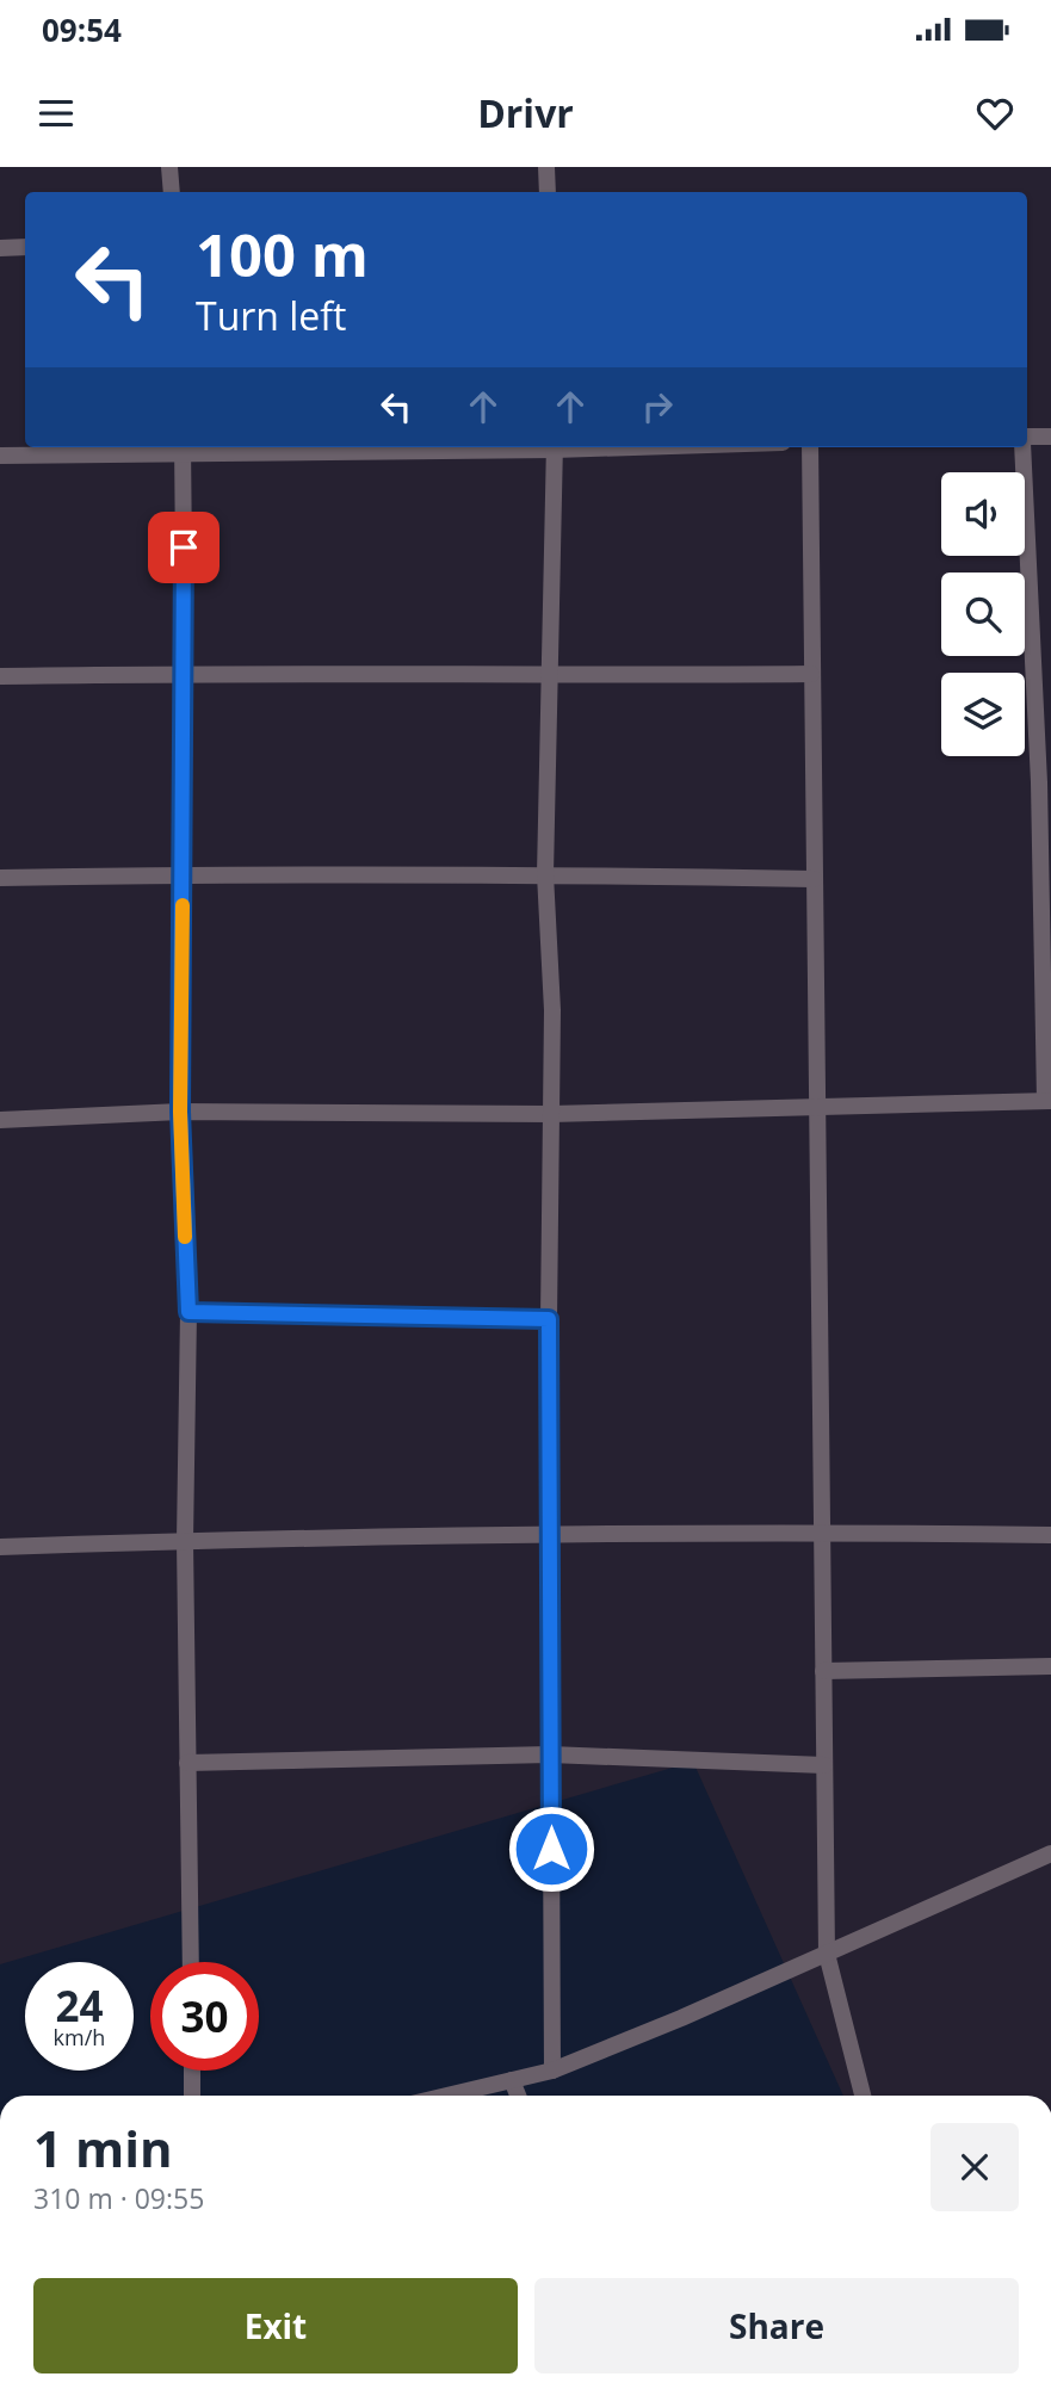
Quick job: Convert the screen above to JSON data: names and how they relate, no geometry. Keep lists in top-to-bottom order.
{
  "page": {
    "status": "09:54",
    "header": "Drivr",
    "turn": ["100 m", "Turn left"],
    "speed": "24 km/h",
    "limit": "30",
    "heading": ["1 min", "310 m · 09:55"],
    "buttons": ["Exit", "Share"]
  }
}
